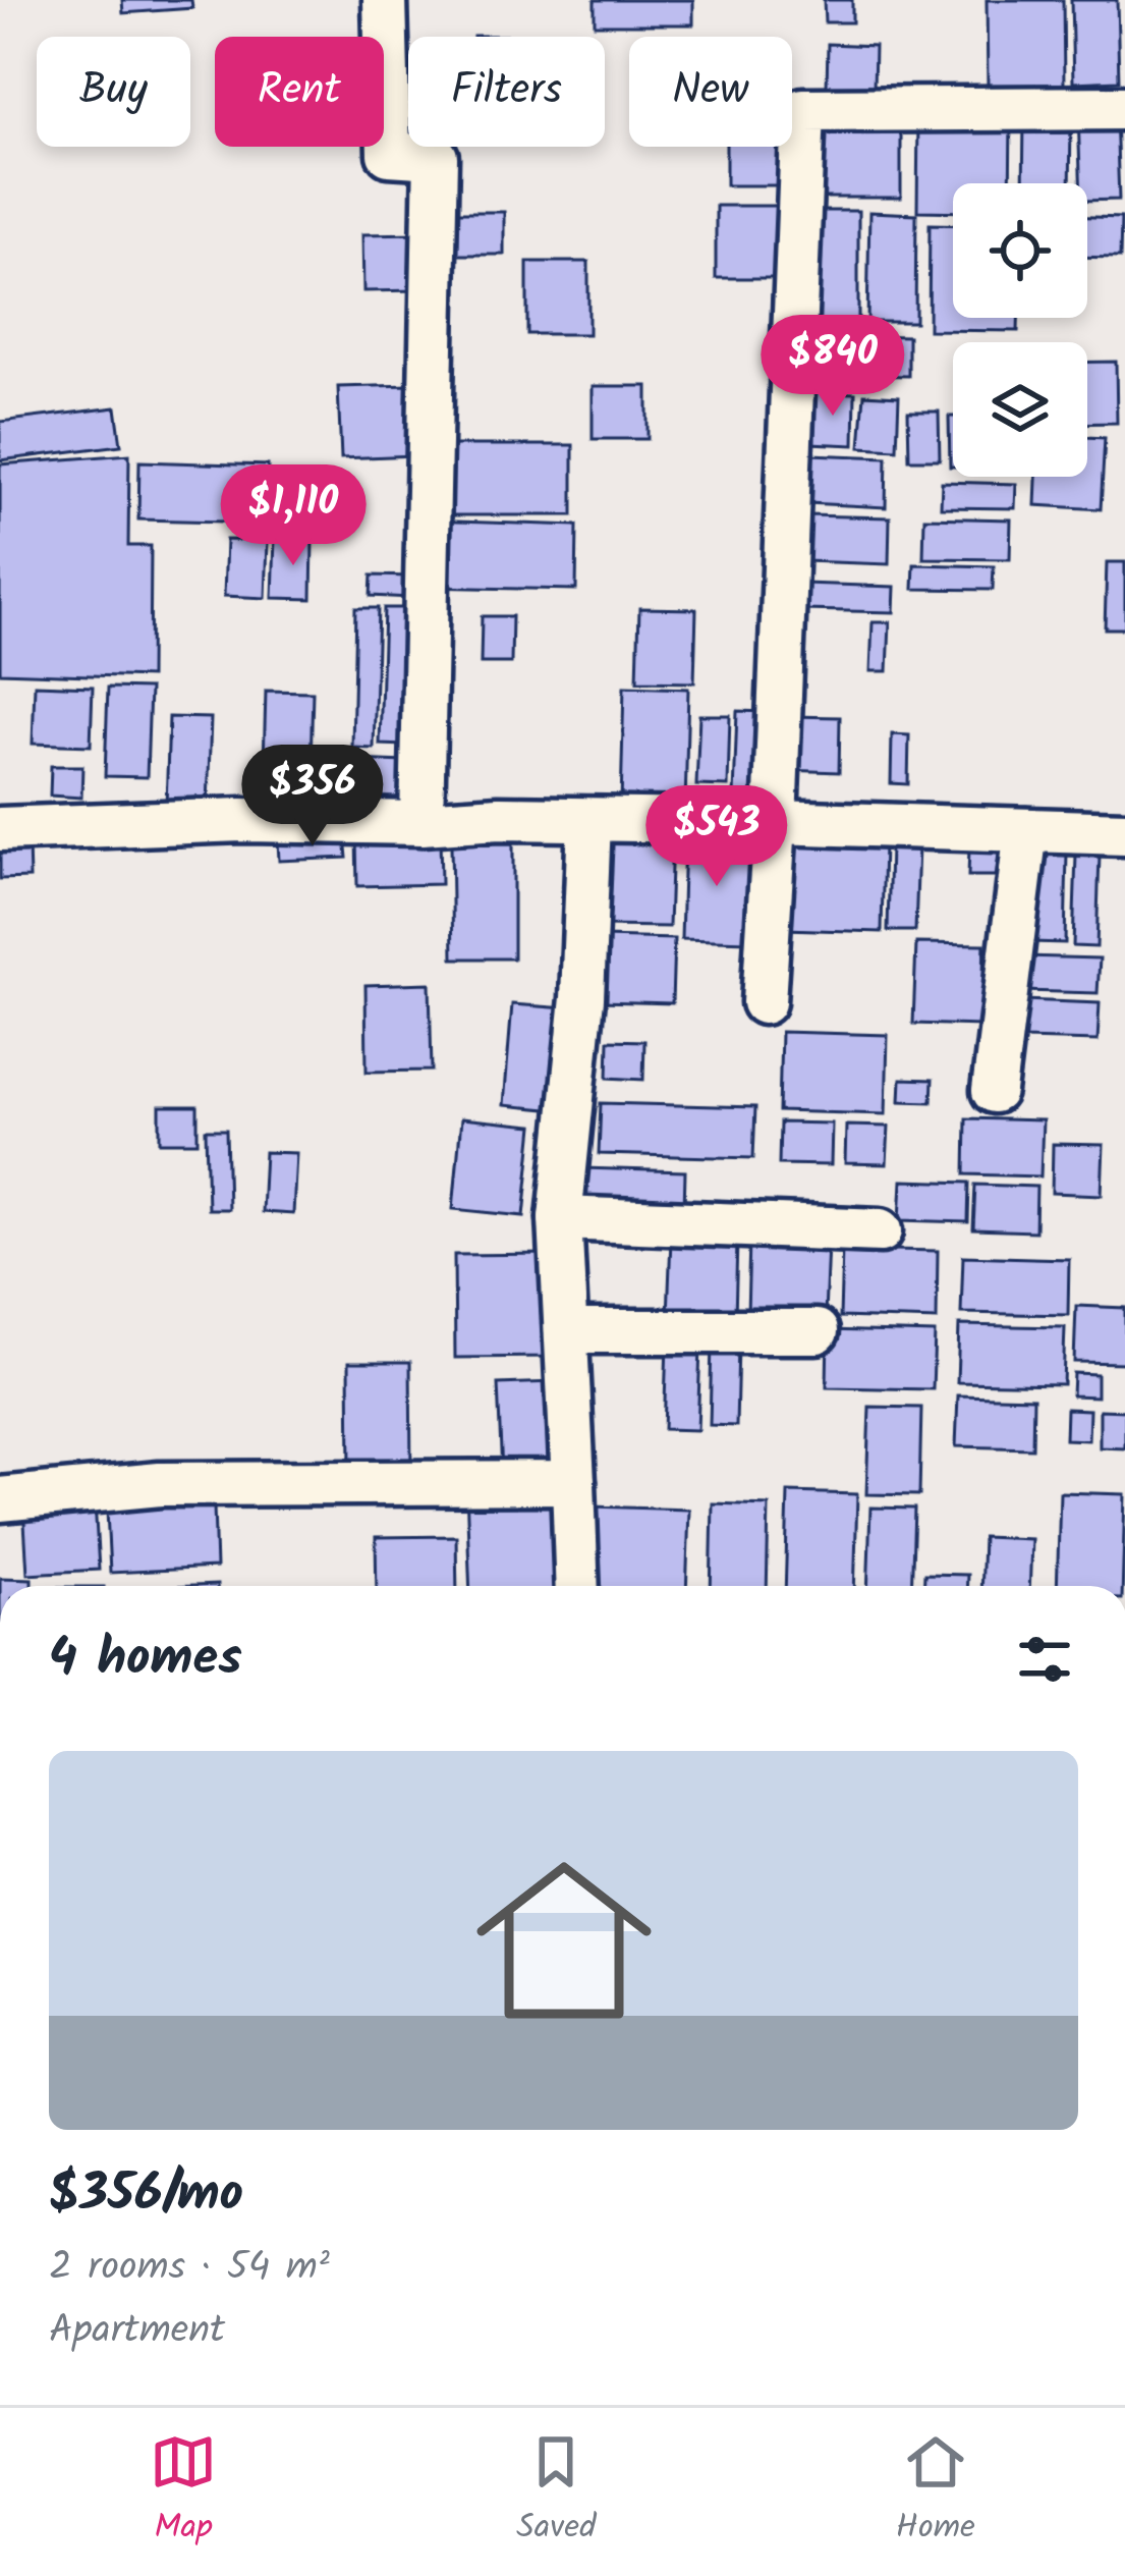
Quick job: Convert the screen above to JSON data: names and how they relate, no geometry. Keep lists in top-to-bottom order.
{
  "page": {
    "chip": [
      "Buy",
      "Rent",
      "Filters",
      "New"
    ],
    "price": [
      "$840",
      "$1,110",
      "$356",
      "$543"
    ],
    "heading": "4 homes",
    "list": [
      {
        "name": "$356/mo",
        "note": "2 rooms · 54 m² · Apartment"
      }
    ],
    "tabs": ["Map", "Saved", "Home"]
  }
}
